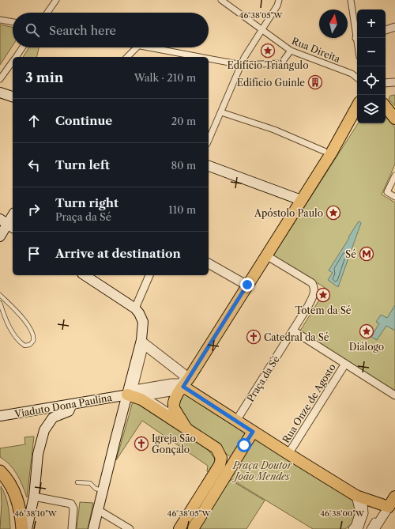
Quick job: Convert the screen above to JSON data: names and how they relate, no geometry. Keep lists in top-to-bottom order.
{
  "streets": {
    "main road": ["Viaduto Dona Paulina"],
    "street": ["Rua Direita", "Praça da Sé", "Rua Onze de Agosto"]
  },
  "parks": ["Praça Doutor João Mendes"],
  "places": {
    "place": [
      "Edifício Triângulo",
      "Apóstolo Paulo",
      "Totem da Sé",
      "Diálogo"
    ],
    "building": ["Edifício Guinle"],
    "metro station": ["Sé"],
    "church": ["Catedral da Sé", "Igreja São Gonçalo"]
  },
  "north": "top",
  "page": {
    "map_buttons": ["+", "−"],
    "search": "Search here",
    "heading": ["3 min", "Walk · 210 m"],
    "list": [
      ["Continue", "20 m"],
      ["Turn left", "80 m"],
      ["Turn right", "Praça da Sé", "110 m"],
      "Arrive at destination"
    ]
  },
  "coordinates": ["46°38'05\"W", "46°38'10\"W", "46°38'00\"W"]
}
